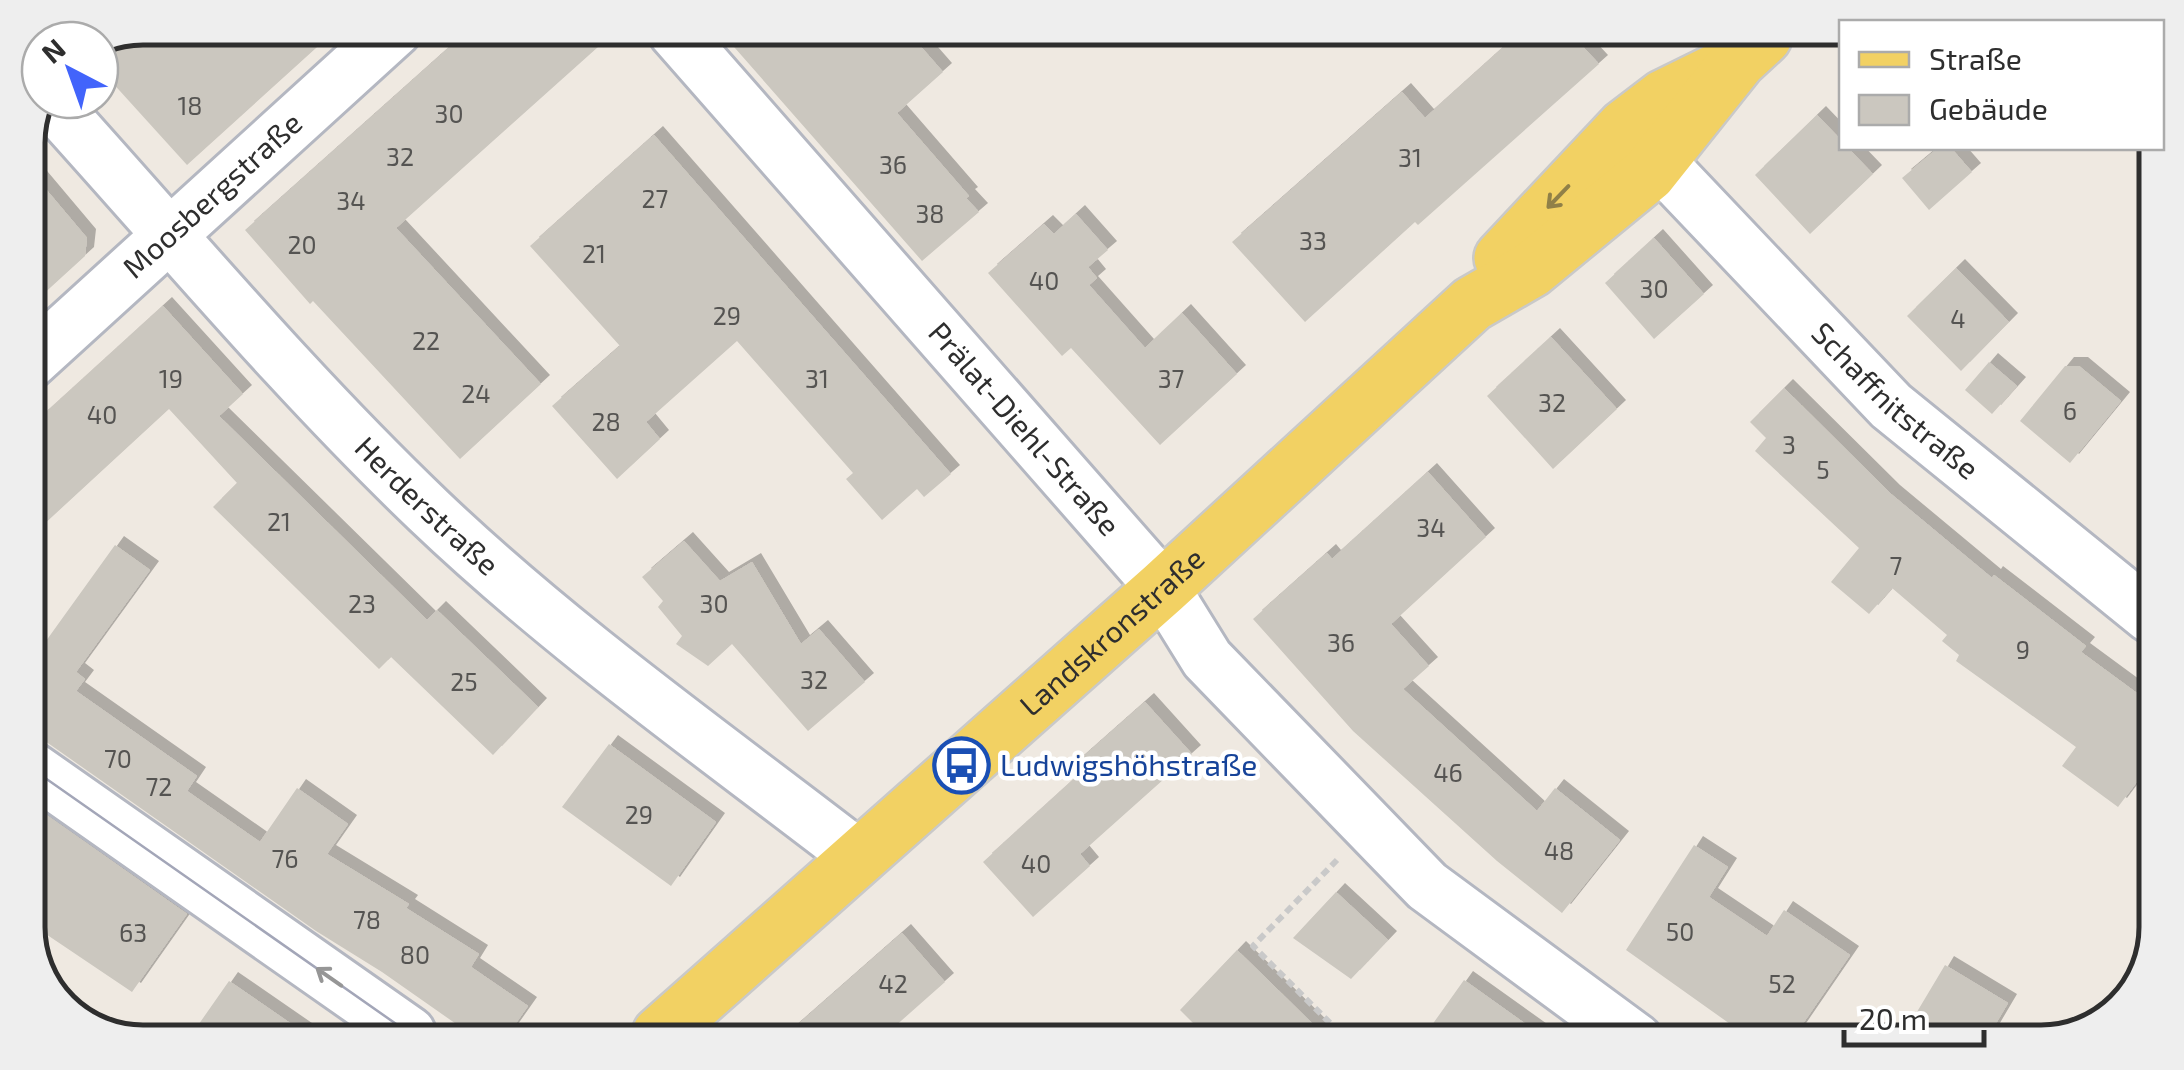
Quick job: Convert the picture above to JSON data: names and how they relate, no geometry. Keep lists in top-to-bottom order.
{
  "streets": {
    "main road": ["Landskronstraße"],
    "street": [
      "Moosbergstraße",
      "Schaffnitstraße",
      "Prälat-Diehl-Straße",
      "Herderstraße"
    ]
  },
  "crossings": [
    ["Moosbergstraße", "Herderstraße"],
    ["Schaffnitstraße", "Landskronstraße"],
    ["Prälat-Diehl-Straße", "Landskronstraße"],
    ["Herderstraße", "Landskronstraße"]
  ],
  "places": {
    "bus stop": ["Ludwigshöhstraße"]
  },
  "house_numbers": [
    "18",
    "30",
    "32",
    "31",
    "36",
    "27",
    "34",
    "38",
    "33",
    "20",
    "21",
    "40",
    "30",
    "29",
    "4",
    "22",
    "19",
    "31",
    "37",
    "24",
    "32",
    "6",
    "40",
    "28",
    "3",
    "5",
    "21",
    "34",
    "7",
    "23",
    "30",
    "36",
    "9",
    "32",
    "25",
    "70",
    "46",
    "72",
    "29",
    "48",
    "76",
    "40",
    "78",
    "50",
    "63",
    "80",
    "42",
    "52"
  ],
  "legend": ["Straße", "Gebäude"],
  "scale_bar": "20 m",
  "north": "top left"
}
